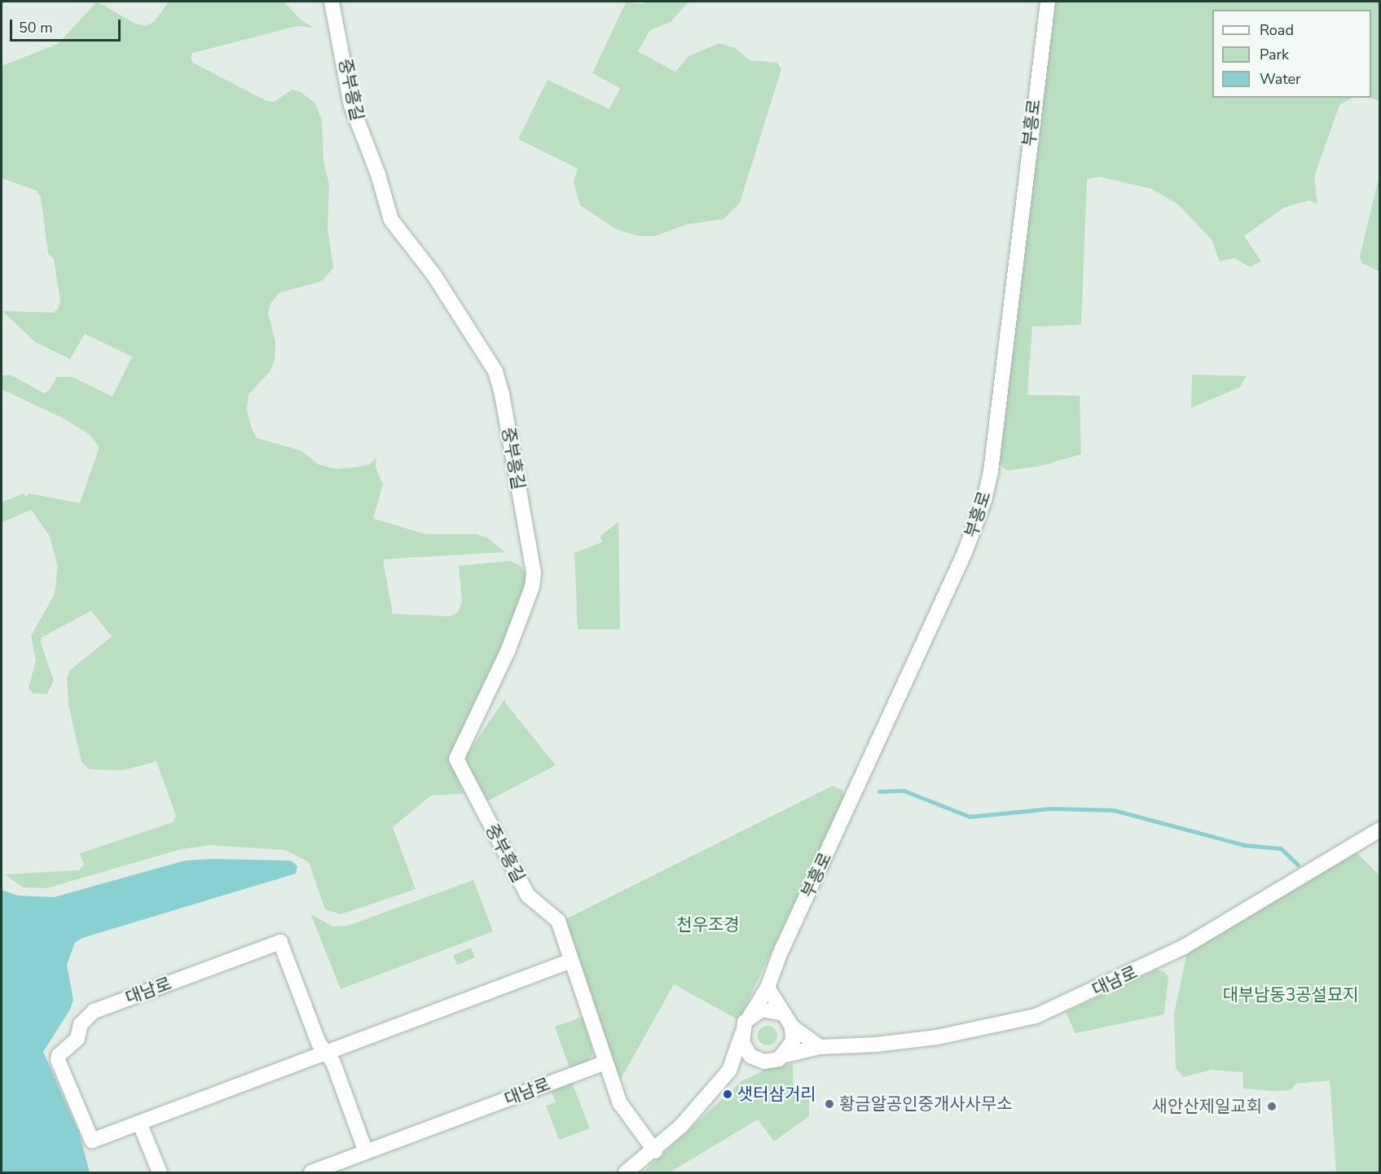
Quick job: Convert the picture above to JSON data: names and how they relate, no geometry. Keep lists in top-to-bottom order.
{
  "streets": {
    "street": ["중부흥길", "부흥로", "대남로"]
  },
  "crossings": [
    ["중부흥길", "대남로"],
    ["부흥로", "대남로"]
  ],
  "parks": ["천우조경", "대부남동3공설묘지"],
  "places": ["샛터삼거리", "황금알공인중개사사무소", "새안산제일교회"],
  "legend": ["Road", "Park", "Water"],
  "scale_bar": "50 m"
}
